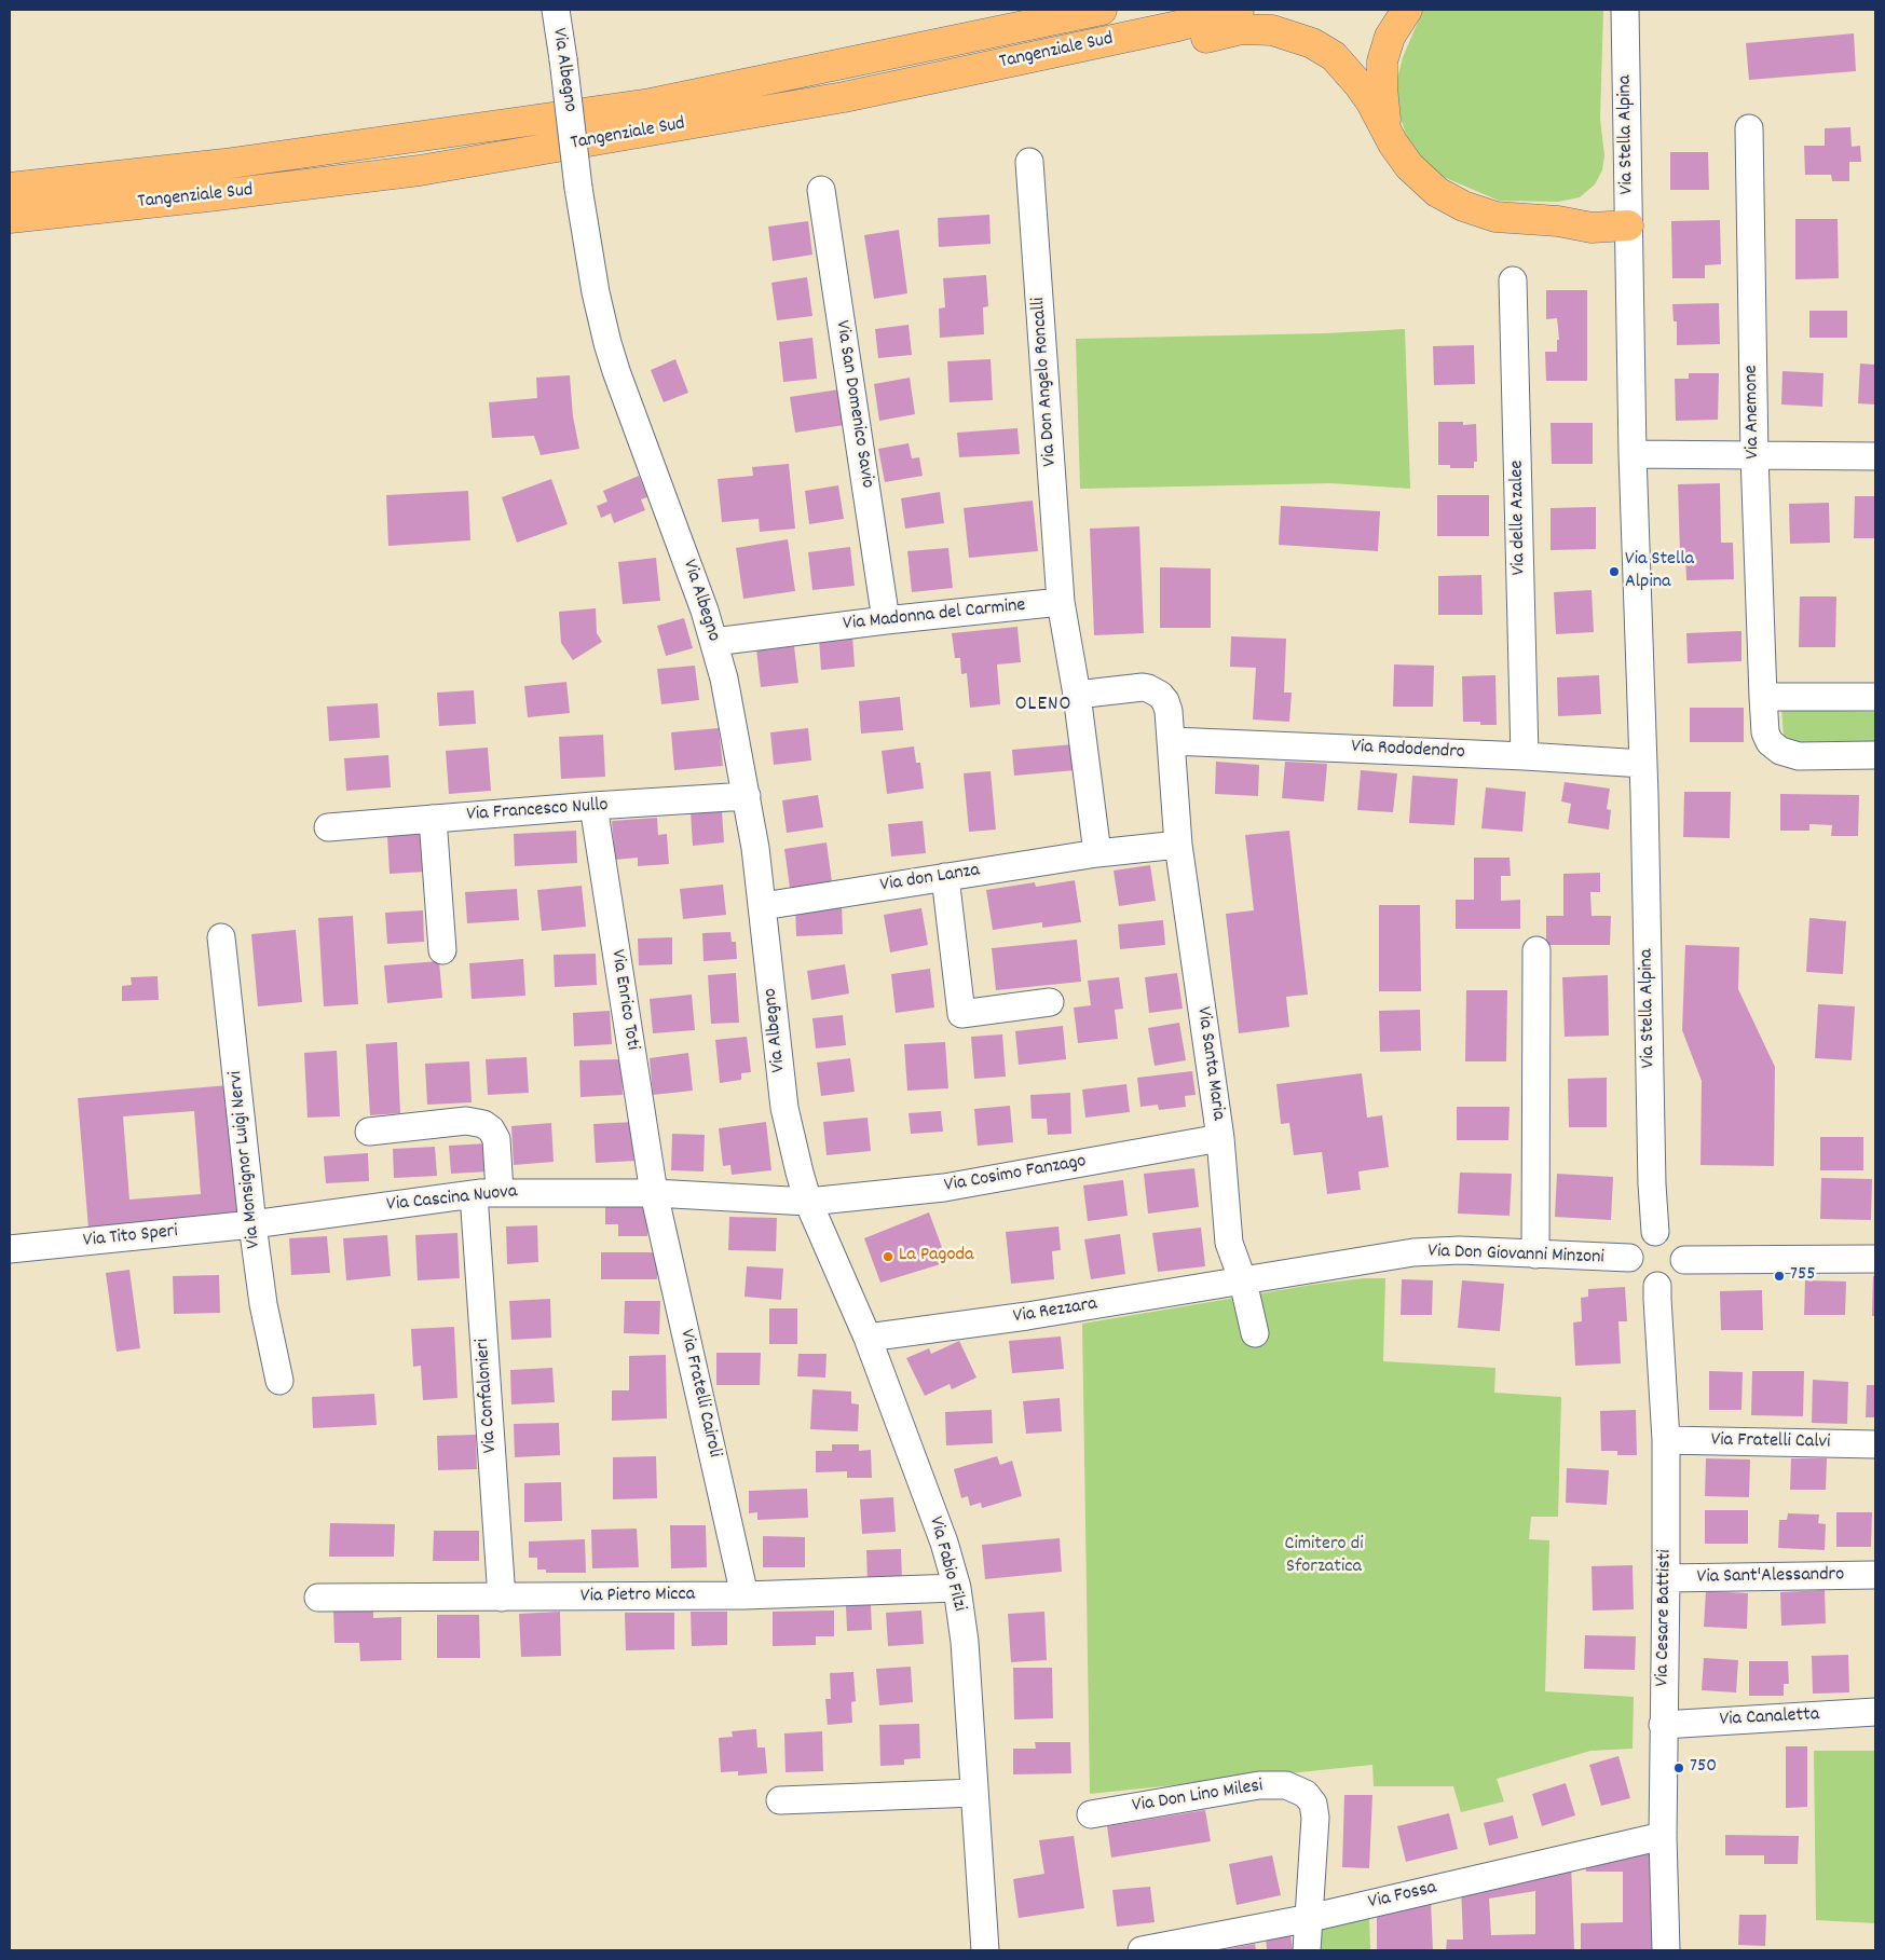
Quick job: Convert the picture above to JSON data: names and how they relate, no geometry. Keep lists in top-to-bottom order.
{
  "streets": {
    "highway": ["Tangenziale Sud"],
    "street": [
      "Via Albegno",
      "Via Stella Alpina",
      "Via Don Angelo Roncalli",
      "Via San Domenico Savio",
      "Via Anemone",
      "Via delle Azalee",
      "Via Madonna del Carmine",
      "Via Rododendro",
      "Via Francesco Nullo",
      "Via don Lanza",
      "Via Enrico Toti",
      "Via Santa Maria",
      "Via Monsignor Luigi Nervi",
      "Via Cosimo Fanzago",
      "Via Cascina Nuova",
      "Via Tito Speri",
      "Via Don Giovanni Minzoni",
      "Via Rezzara",
      "Via Fratelli Cairoli",
      "Via Confalonieri",
      "Via Fratelli Calvi",
      "Via Fabio Filzi",
      "Via Sant'Alessandro",
      "Via Pietro Micca",
      "Via Cesare Battisti",
      "Via Canaletta",
      "Via Don Lino Milesi",
      "Via Fossa"
    ]
  },
  "crossings": [
    ["Via Albegno", "Via Madonna del Carmine"],
    ["Via Albegno", "Via Francesco Nullo"],
    ["Via Albegno", "Via don Lanza"],
    ["Via Albegno", "Via Cosimo Fanzago"],
    ["Via Albegno", "Via Fabio Filzi"],
    ["Via Stella Alpina", "Via Rododendro"],
    ["Via Stella Alpina", "Via Don Giovanni Minzoni"],
    ["Via Stella Alpina", "Via Cesare Battisti"],
    ["Via Don Angelo Roncalli", "Via Madonna del Carmine"],
    ["Via San Domenico Savio", "Via Madonna del Carmine"],
    ["Via delle Azalee", "Via Rododendro"],
    ["Via Rododendro", "Via Santa Maria"],
    ["Via Francesco Nullo", "Via Enrico Toti"],
    ["Via don Lanza", "Via Santa Maria"],
    ["Via Enrico Toti", "Via Cosimo Fanzago"],
    ["Via Enrico Toti", "Via Cascina Nuova"],
    ["Via Enrico Toti", "Via Fratelli Cairoli"],
    ["Via Santa Maria", "Via Cosimo Fanzago"],
    ["Via Santa Maria", "Via Don Giovanni Minzoni"],
    ["Via Santa Maria", "Via Rezzara"],
    ["Via Monsignor Luigi Nervi", "Via Cascina Nuova"],
    ["Via Monsignor Luigi Nervi", "Via Tito Speri"],
    ["Via Cosimo Fanzago", "Via Cascina Nuova"],
    ["Via Cosimo Fanzago", "Via Fratelli Cairoli"],
    ["Via Cosimo Fanzago", "Via Fabio Filzi"],
    ["Via Cascina Nuova", "Via Tito Speri"],
    ["Via Cascina Nuova", "Via Fratelli Cairoli"],
    ["Via Cascina Nuova", "Via Confalonieri"],
    ["Via Don Giovanni Minzoni", "Via Rezzara"],
    ["Via Don Giovanni Minzoni", "Via Cesare Battisti"],
    ["Via Rezzara", "Via Fabio Filzi"],
    ["Via Fratelli Cairoli", "Via Pietro Micca"],
    ["Via Confalonieri", "Via Pietro Micca"],
    ["Via Fratelli Calvi", "Via Cesare Battisti"],
    ["Via Fabio Filzi", "Via Pietro Micca"],
    ["Via Sant'Alessandro", "Via Cesare Battisti"],
    ["Via Cesare Battisti", "Via Canaletta"],
    ["Via Cesare Battisti", "Via Fossa"],
    ["Via Don Lino Milesi", "Via Fossa"]
  ],
  "districts": ["OLENO"],
  "parks": ["Cimitero di Sforzatica"],
  "places": [
    "Via Stella Alpina",
    "La Pagoda",
    "755",
    "750"
  ]
}
